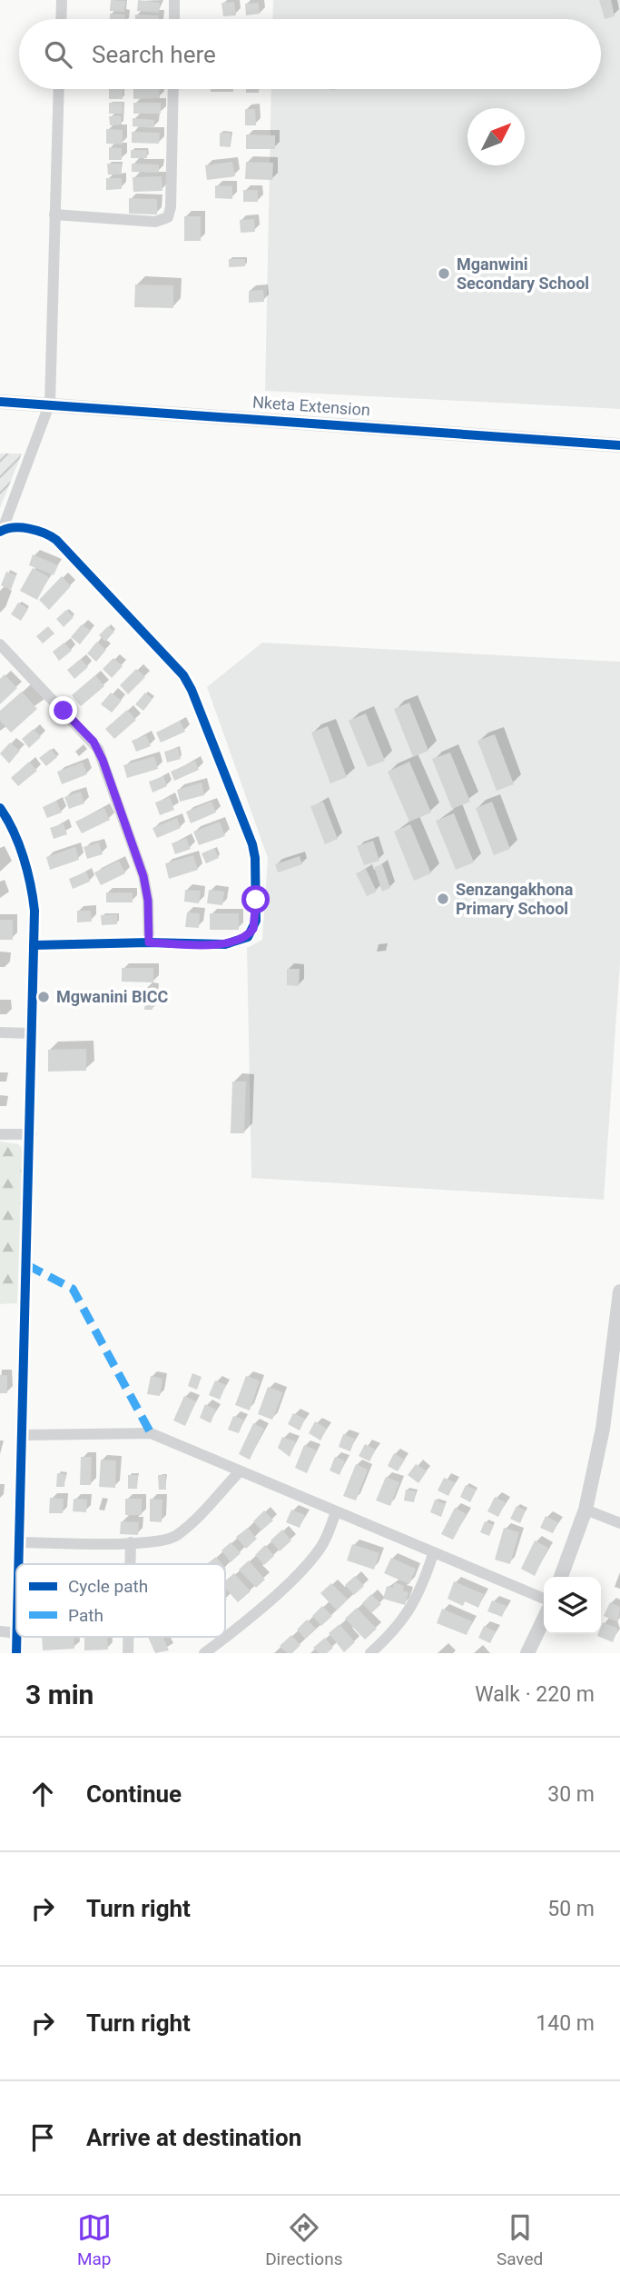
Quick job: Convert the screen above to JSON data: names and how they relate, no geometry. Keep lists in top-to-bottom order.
{
  "streets": {
    "street": ["Nketa Extension"]
  },
  "places": ["Mganwini Secondary School", "Senzangakhona Primary School", "Mgwanini BICC"],
  "legend": ["Cycle path", "Path"],
  "north": "top right",
  "page": {
    "search": "Search here",
    "heading": ["3 min", "Walk · 220 m"],
    "list": [
      ["Continue", "30 m"],
      ["Turn right", "50 m"],
      ["Turn right", "140 m"],
      "Arrive at destination"
    ],
    "nav": ["Map", "Directions", "Saved"]
  }
}
